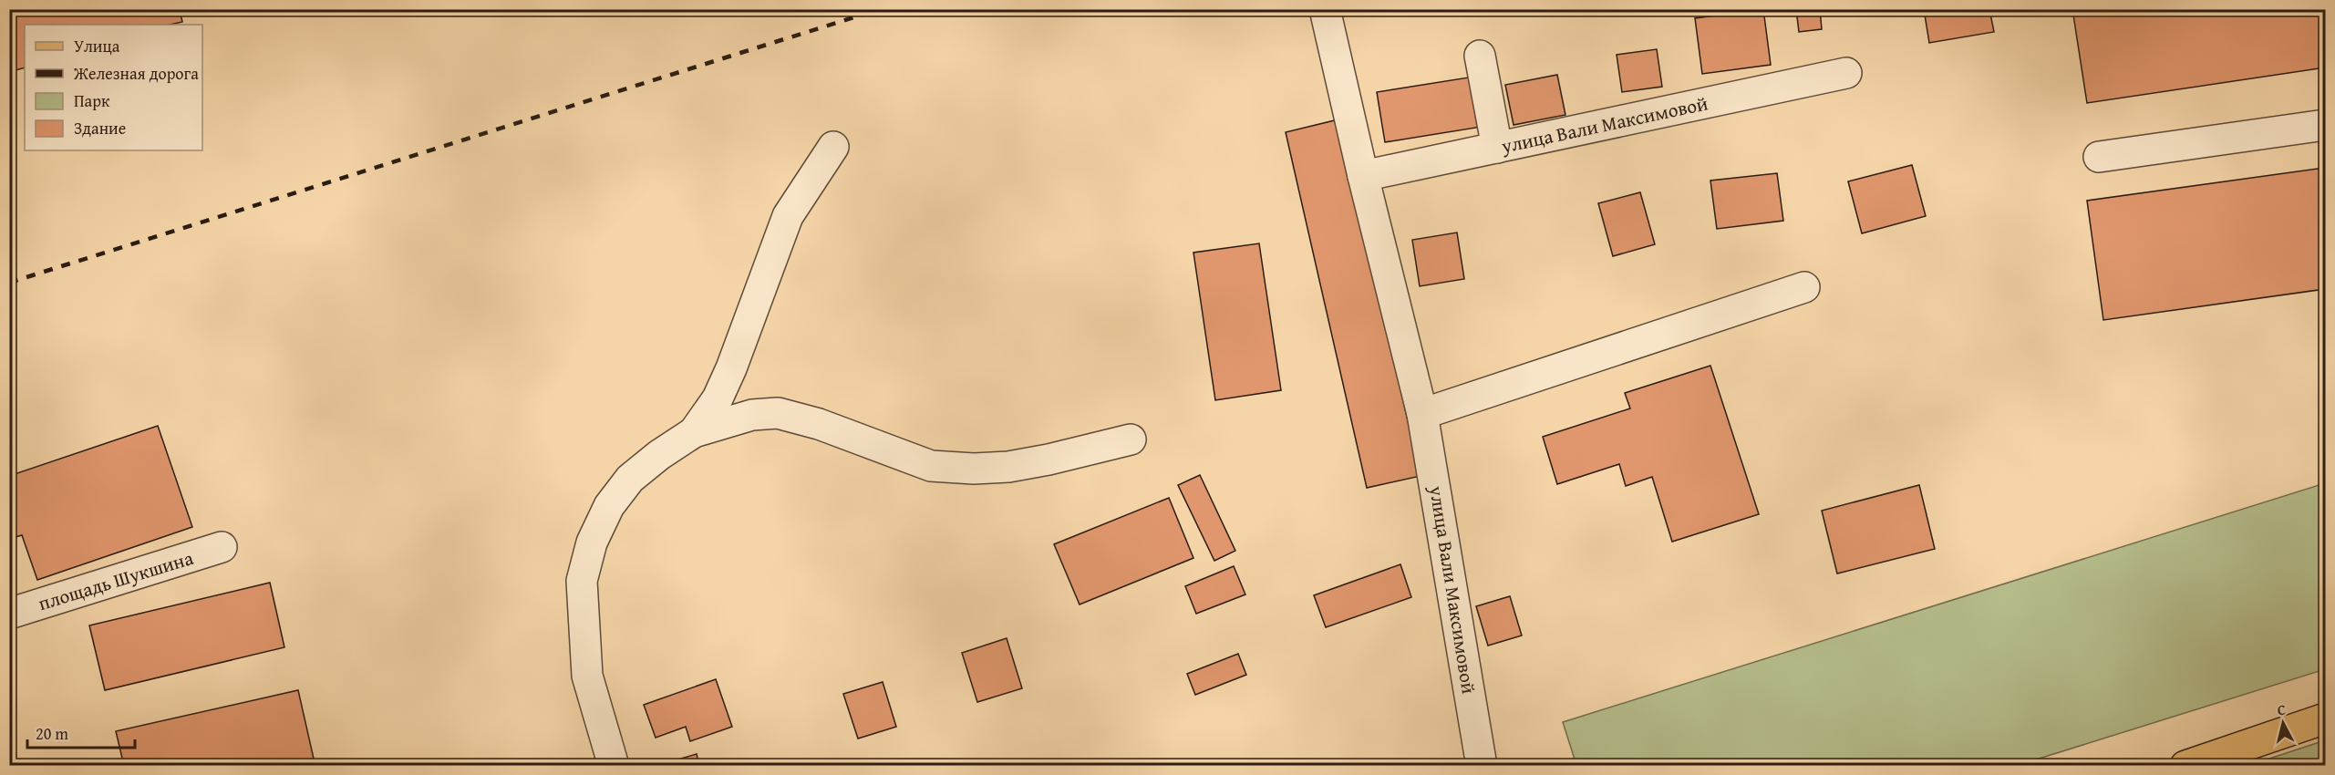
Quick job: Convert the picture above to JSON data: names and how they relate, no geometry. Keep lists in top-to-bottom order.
{
  "streets": {
    "street": ["улица Вали Максимовой", "площадь Шукшина"]
  },
  "legend": [
    "Улица",
    "Железная дорога",
    "Парк",
    "Здание"
  ],
  "scale_bar": "20 m",
  "north": "top"
}
